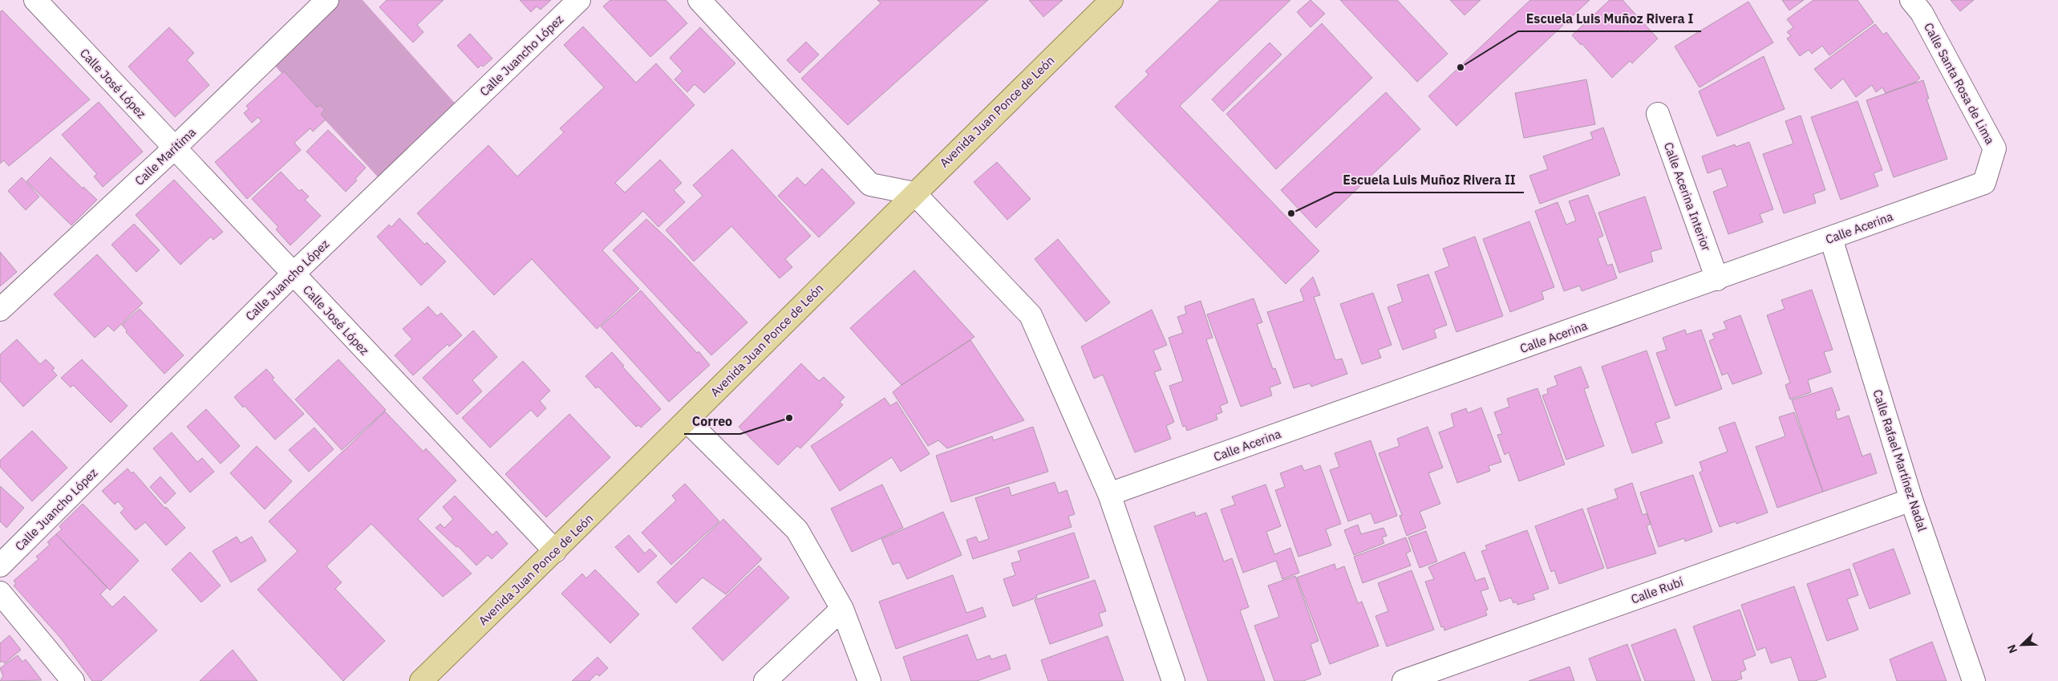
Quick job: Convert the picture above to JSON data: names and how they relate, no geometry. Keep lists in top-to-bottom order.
{
  "streets": {
    "main road": ["Avenida Juan Ponce de León"],
    "street": [
      "Calle Juancho López",
      "Calle José López",
      "Calle Santa Rosa de Lima",
      "Calle Marítima",
      "Calle Acerina Interior",
      "Calle Acerina",
      "Calle Rafael Martínez Nadal",
      "Calle Rubí"
    ]
  },
  "crossings": [
    ["Calle Juancho López", "Calle José López"],
    ["Calle José López", "Avenida Juan Ponce de León"],
    ["Calle José López", "Calle Marítima"],
    ["Calle Santa Rosa de Lima", "Calle Acerina"],
    ["Calle Acerina Interior", "Calle Acerina"],
    ["Calle Acerina", "Calle Rafael Martínez Nadal"],
    ["Calle Rafael Martínez Nadal", "Calle Rubí"]
  ],
  "places": ["Escuela Luis Muñoz Rivera I", "Escuela Luis Muñoz Rivera II", "Correo"],
  "north": "bottom left"
}
